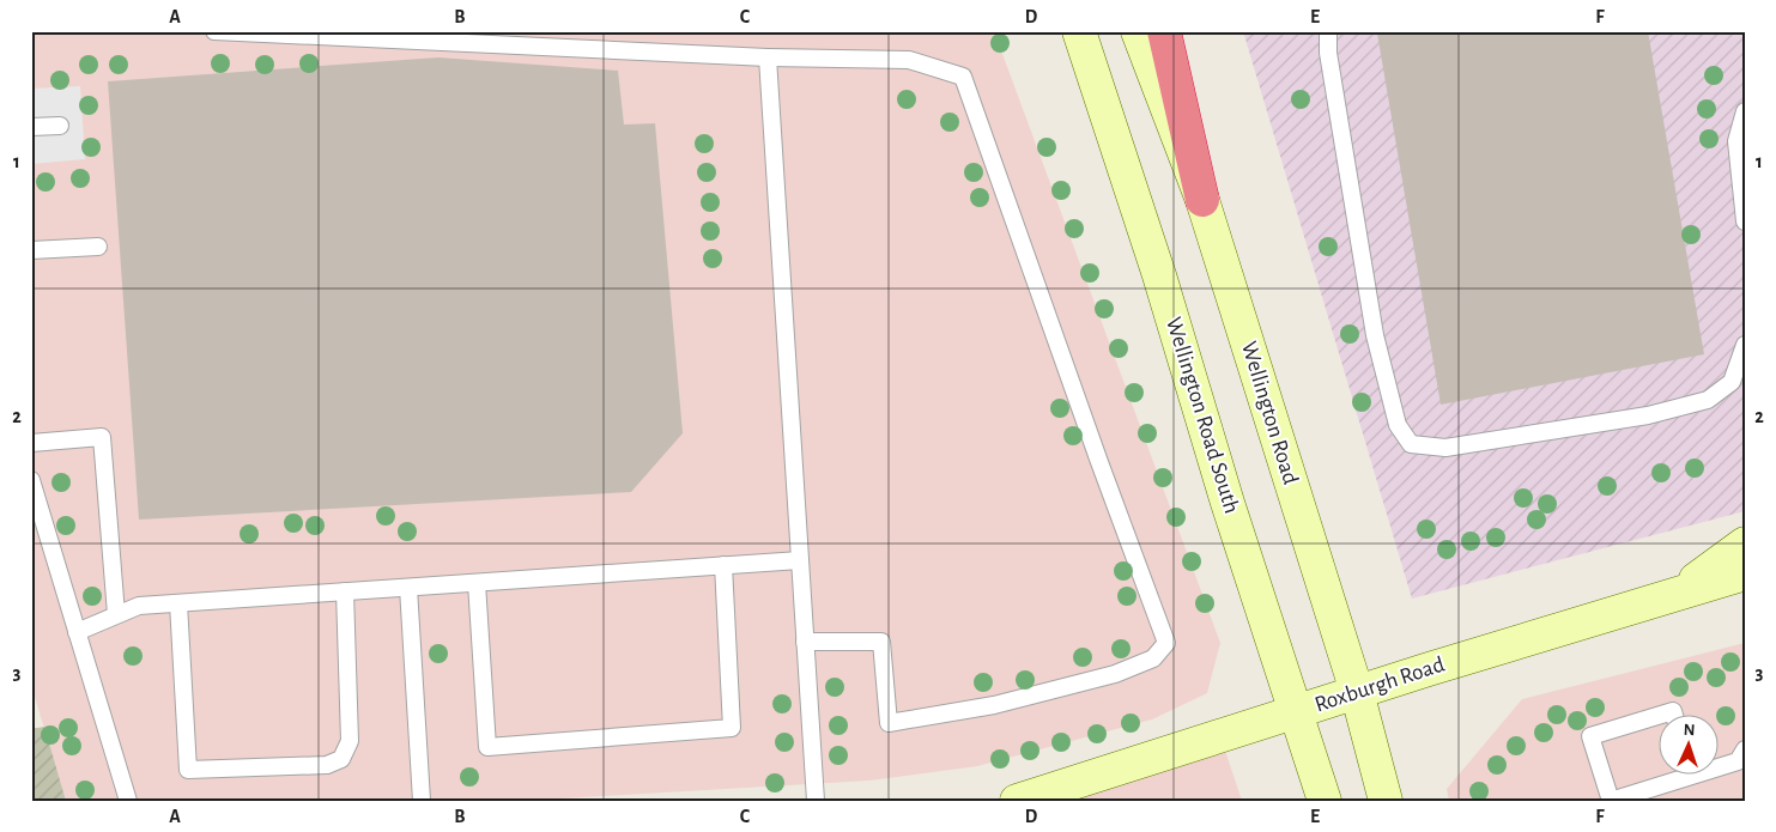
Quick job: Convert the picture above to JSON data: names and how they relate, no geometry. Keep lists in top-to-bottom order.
{
  "streets": {
    "main road": ["Wellington Road", "Wellington Road South", "Roxburgh Road"]
  },
  "crossings": [
    ["Wellington Road", "Roxburgh Road"],
    ["Wellington Road South", "Roxburgh Road"]
  ],
  "north": "top",
  "grid": {
    "columns": [
      "A",
      "B",
      "C",
      "D",
      "E",
      "F"
    ],
    "rows": ["1", "2", "3"]
  }
}
